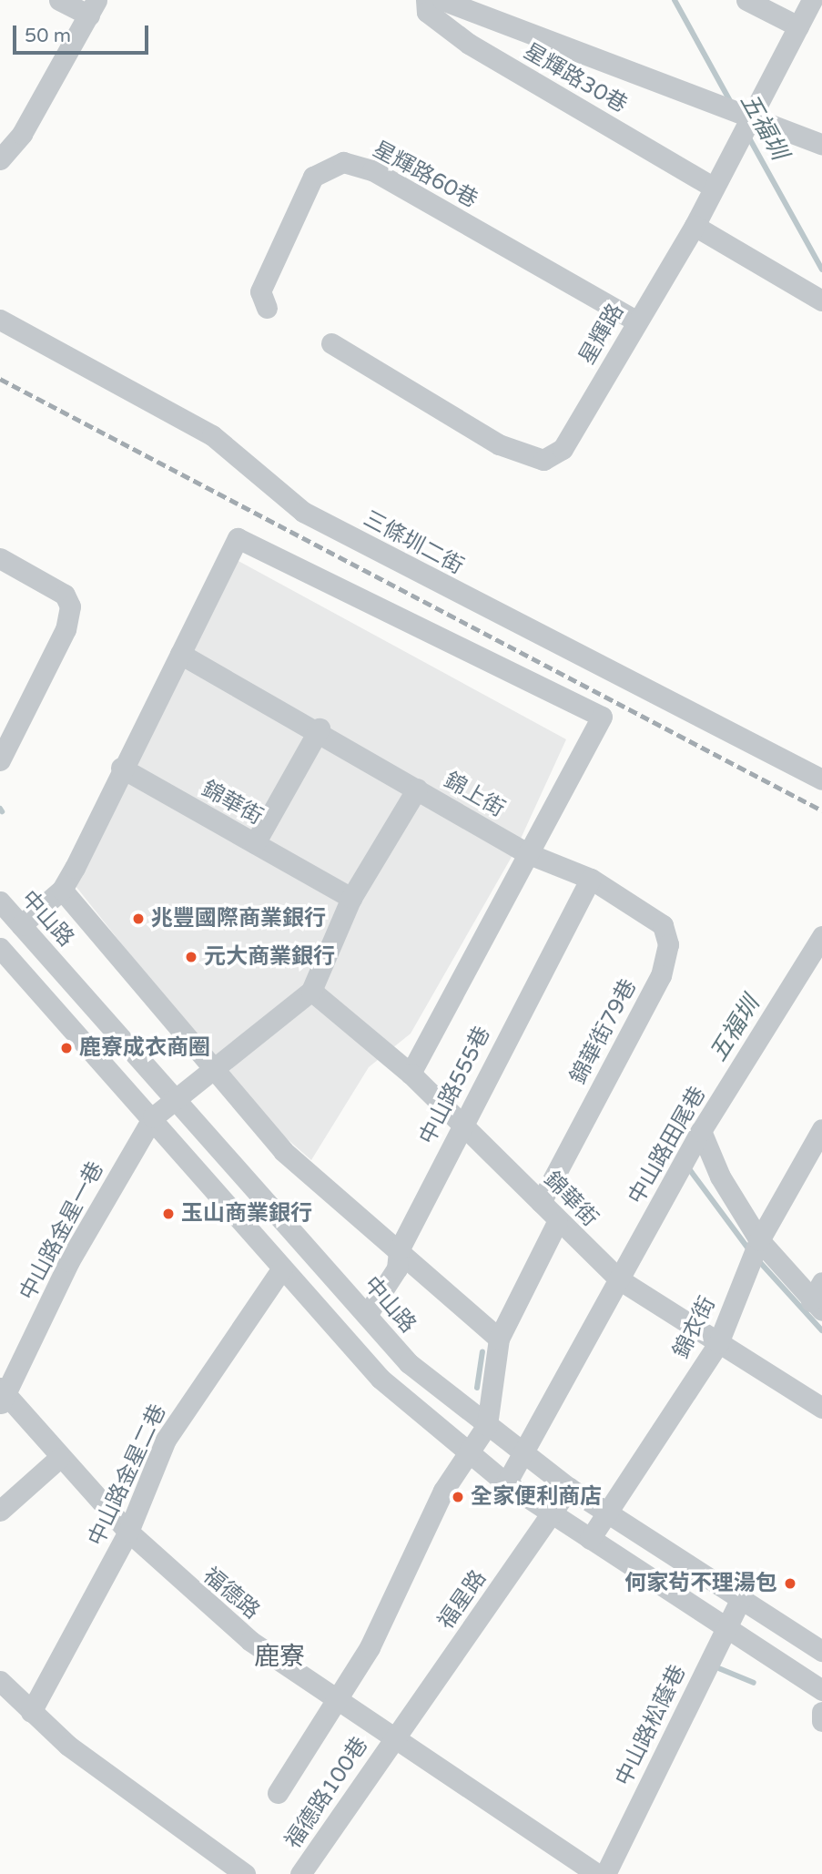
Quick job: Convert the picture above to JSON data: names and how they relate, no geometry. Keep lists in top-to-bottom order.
{
  "streets": {
    "street": [
      "星輝路30巷",
      "星輝路60巷",
      "星輝路",
      "三條圳二街",
      "錦上街",
      "錦華街",
      "中山路",
      "錦華街79巷",
      "中山路555巷",
      "中山路田尾巷",
      "中山路金星一巷",
      "錦衣街",
      "中山路金星二巷",
      "福德路",
      "福星路",
      "中山路松蔭巷",
      "福德路100巷"
    ]
  },
  "crossings": [
    ["星輝路30巷", "星輝路"],
    ["星輝路60巷", "星輝路"],
    ["錦上街", "錦華街79巷"],
    ["錦上街", "中山路555巷"],
    ["錦華街", "錦華街79巷"],
    ["錦華街", "中山路555巷"],
    ["錦華街", "中山路田尾巷"],
    ["錦華街", "錦衣街"],
    ["中山路", "中山路555巷"],
    ["中山路", "中山路田尾巷"],
    ["中山路", "錦衣街"],
    ["中山路", "福星路"],
    ["中山路", "中山路松蔭巷"],
    ["錦華街79巷", "中山路555巷"],
    ["中山路金星一巷", "福德路"],
    ["中山路金星二巷", "福德路"],
    ["福德路", "福星路"],
    ["福德路", "福德路100巷"],
    ["福星路", "福德路100巷"]
  ],
  "districts": ["鹿寮"],
  "water": ["五福圳"],
  "places": [
    "兆豐國際商業銀行",
    "元大商業銀行",
    "鹿寮成衣商圈",
    "玉山商業銀行",
    "全家便利商店",
    "何家茍不理湯包"
  ],
  "scale_bar": "50 m"
}
